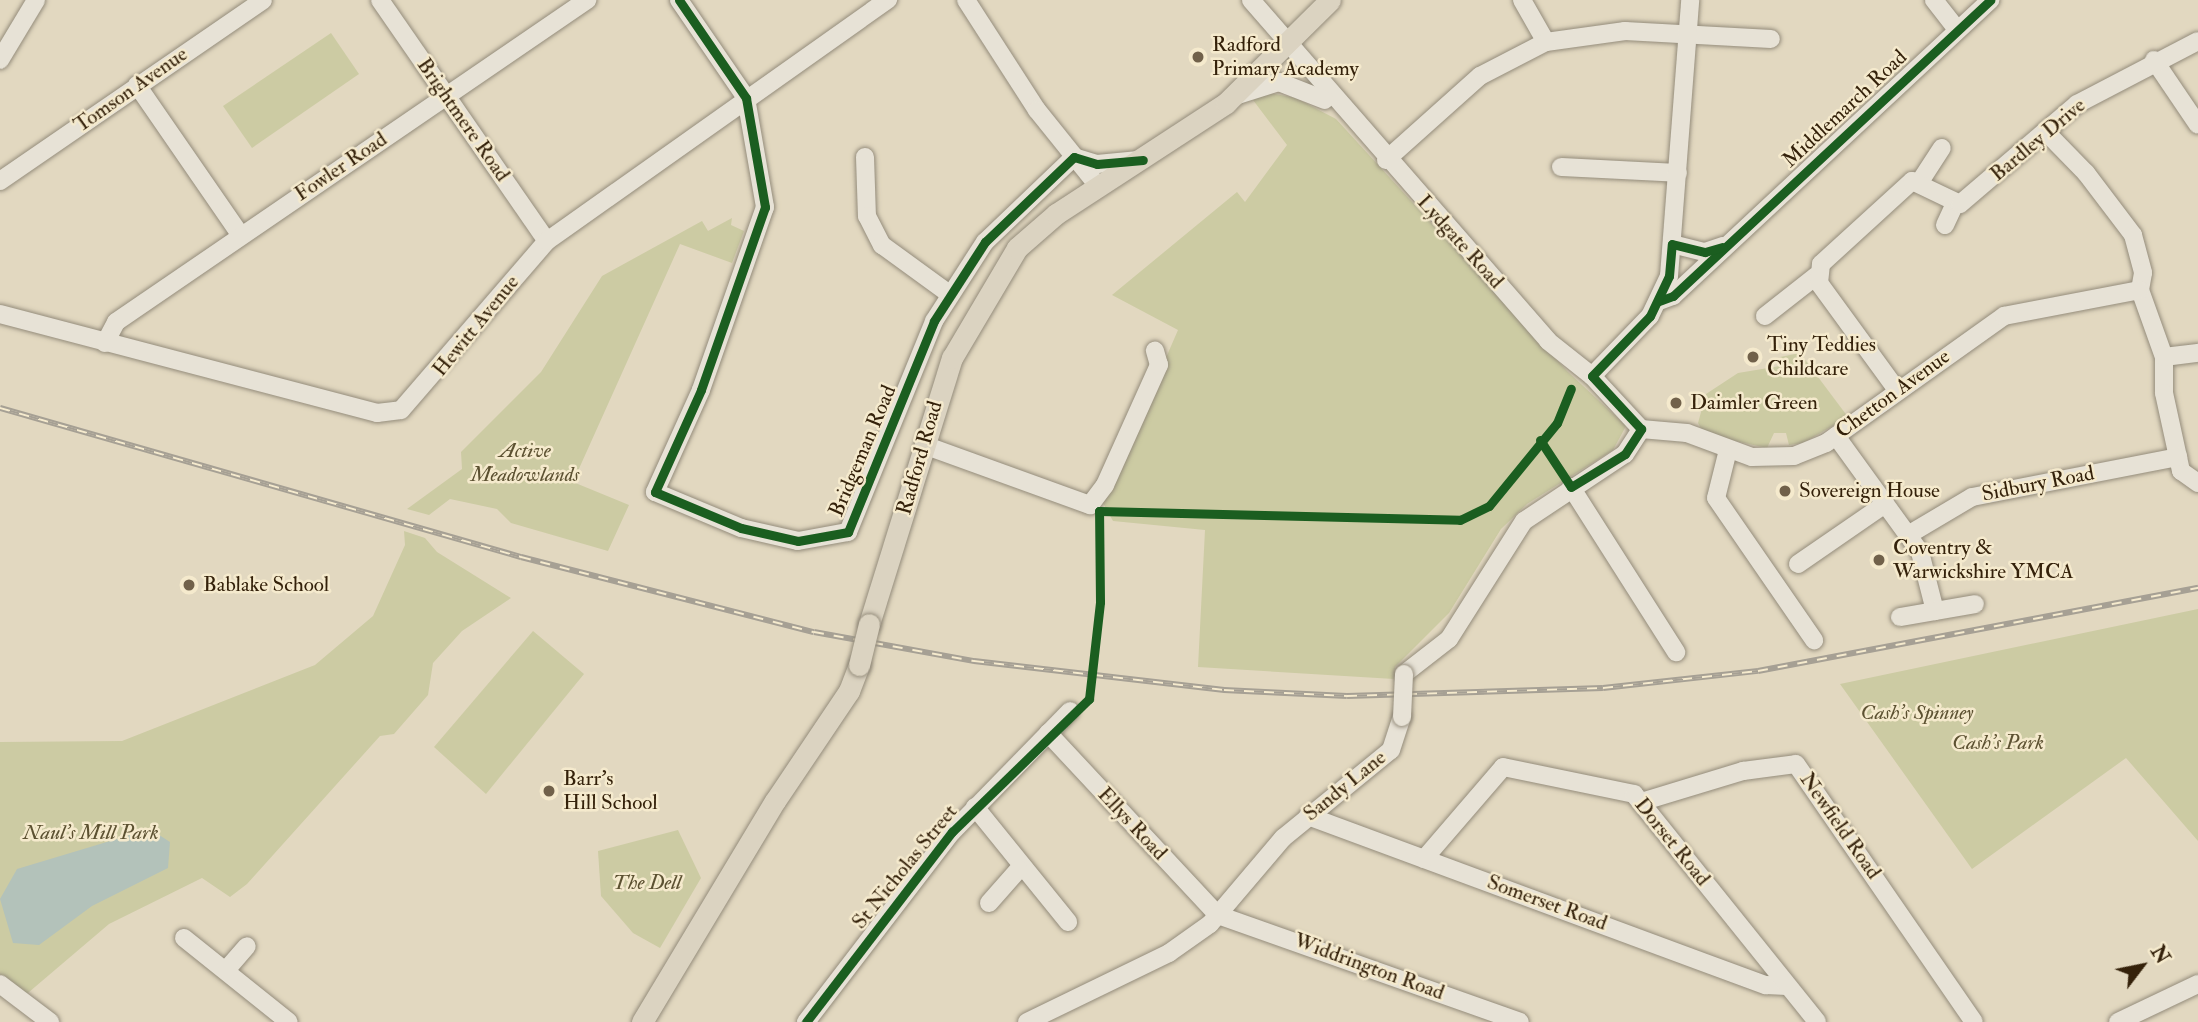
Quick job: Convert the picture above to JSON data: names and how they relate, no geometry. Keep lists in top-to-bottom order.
{
  "streets": {
    "main road": ["Radford Road"],
    "street": [
      "Tomson Avenue",
      "Middlemarch Road",
      "Brightmere Road",
      "Bardley Drive",
      "Fowler Road",
      "Lydgate Road",
      "Hewitt Avenue",
      "Chetton Avenue",
      "Bridgeman Road",
      "Sidbury Road",
      "Sandy Lane",
      "Ellys Road",
      "Newfield Road",
      "Dorset Road",
      "St Nicholas Street",
      "Somerset Road",
      "Widdrington Road"
    ]
  },
  "crossings": [
    ["Middlemarch Road", "Lydgate Road"],
    ["Brightmere Road", "Fowler Road"],
    ["Brightmere Road", "Hewitt Avenue"],
    ["Fowler Road", "Hewitt Avenue"],
    ["Lydgate Road", "Chetton Avenue"],
    ["Lydgate Road", "Radford Road"],
    ["Lydgate Road", "Sandy Lane"],
    ["Hewitt Avenue", "Bridgeman Road"],
    ["Chetton Avenue", "Sandy Lane"],
    ["Sandy Lane", "Ellys Road"],
    ["Sandy Lane", "Somerset Road"],
    ["Sandy Lane", "Widdrington Road"],
    ["Ellys Road", "St Nicholas Street"],
    ["Ellys Road", "Widdrington Road"],
    ["Newfield Road", "Dorset Road"],
    ["Dorset Road", "Somerset Road"]
  ],
  "parks": [
    "Active Meadowlands",
    "Cash’s Spinney",
    "Cash's Park",
    "Naul's Mill Park",
    "The Dell"
  ],
  "places": [
    "Radford Primary Academy",
    "Tiny Teddies Childcare",
    "Daimler Green",
    "Sovereign House",
    "Coventry & Warwickshire YMCA",
    "Bablake School",
    "Barr's Hill School"
  ],
  "north": "top right"
}
